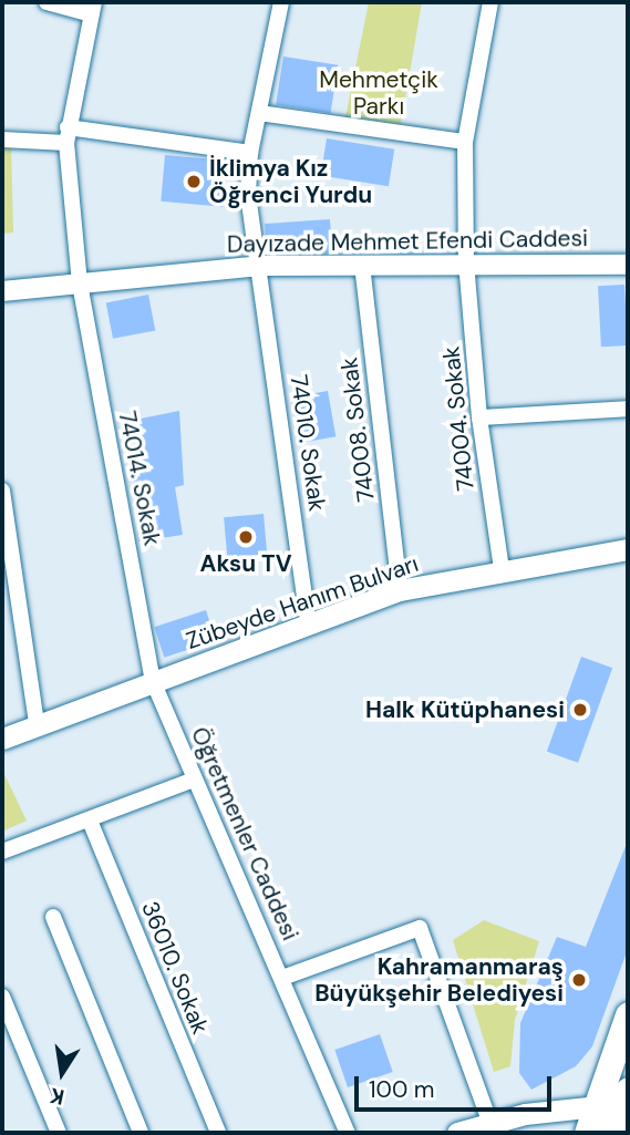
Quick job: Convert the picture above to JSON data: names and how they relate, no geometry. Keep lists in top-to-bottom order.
{
  "streets": {
    "main road": ["Zübeyde Hanım Bulvarı"],
    "street": [
      "Dayızade Mehmet Efendi Caddesi",
      "74004. Sokak",
      "74008. Sokak",
      "74010. Sokak",
      "74014. Sokak",
      "Öğretmenler Caddesi",
      "36010. Sokak"
    ]
  },
  "crossings": [
    ["Dayızade Mehmet Efendi Caddesi", "74004. Sokak"],
    ["Dayızade Mehmet Efendi Caddesi", "74008. Sokak"],
    ["Dayızade Mehmet Efendi Caddesi", "74010. Sokak"],
    ["Dayızade Mehmet Efendi Caddesi", "74014. Sokak"],
    ["74004. Sokak", "Zübeyde Hanım Bulvarı"],
    ["74008. Sokak", "Zübeyde Hanım Bulvarı"],
    ["74010. Sokak", "Zübeyde Hanım Bulvarı"],
    ["74014. Sokak", "Zübeyde Hanım Bulvarı"],
    ["74014. Sokak", "Öğretmenler Caddesi"],
    ["Zübeyde Hanım Bulvarı", "Öğretmenler Caddesi"]
  ],
  "parks": ["Mehmetçik Parkı"],
  "places": [
    "İklimya Kız Öğrenci Yurdu",
    "Aksu TV",
    "Halk Kütüphanesi",
    "Kahramanmaraş Büyükşehir Belediyesi"
  ],
  "scale_bar": "100 m",
  "north": "bottom"
}
